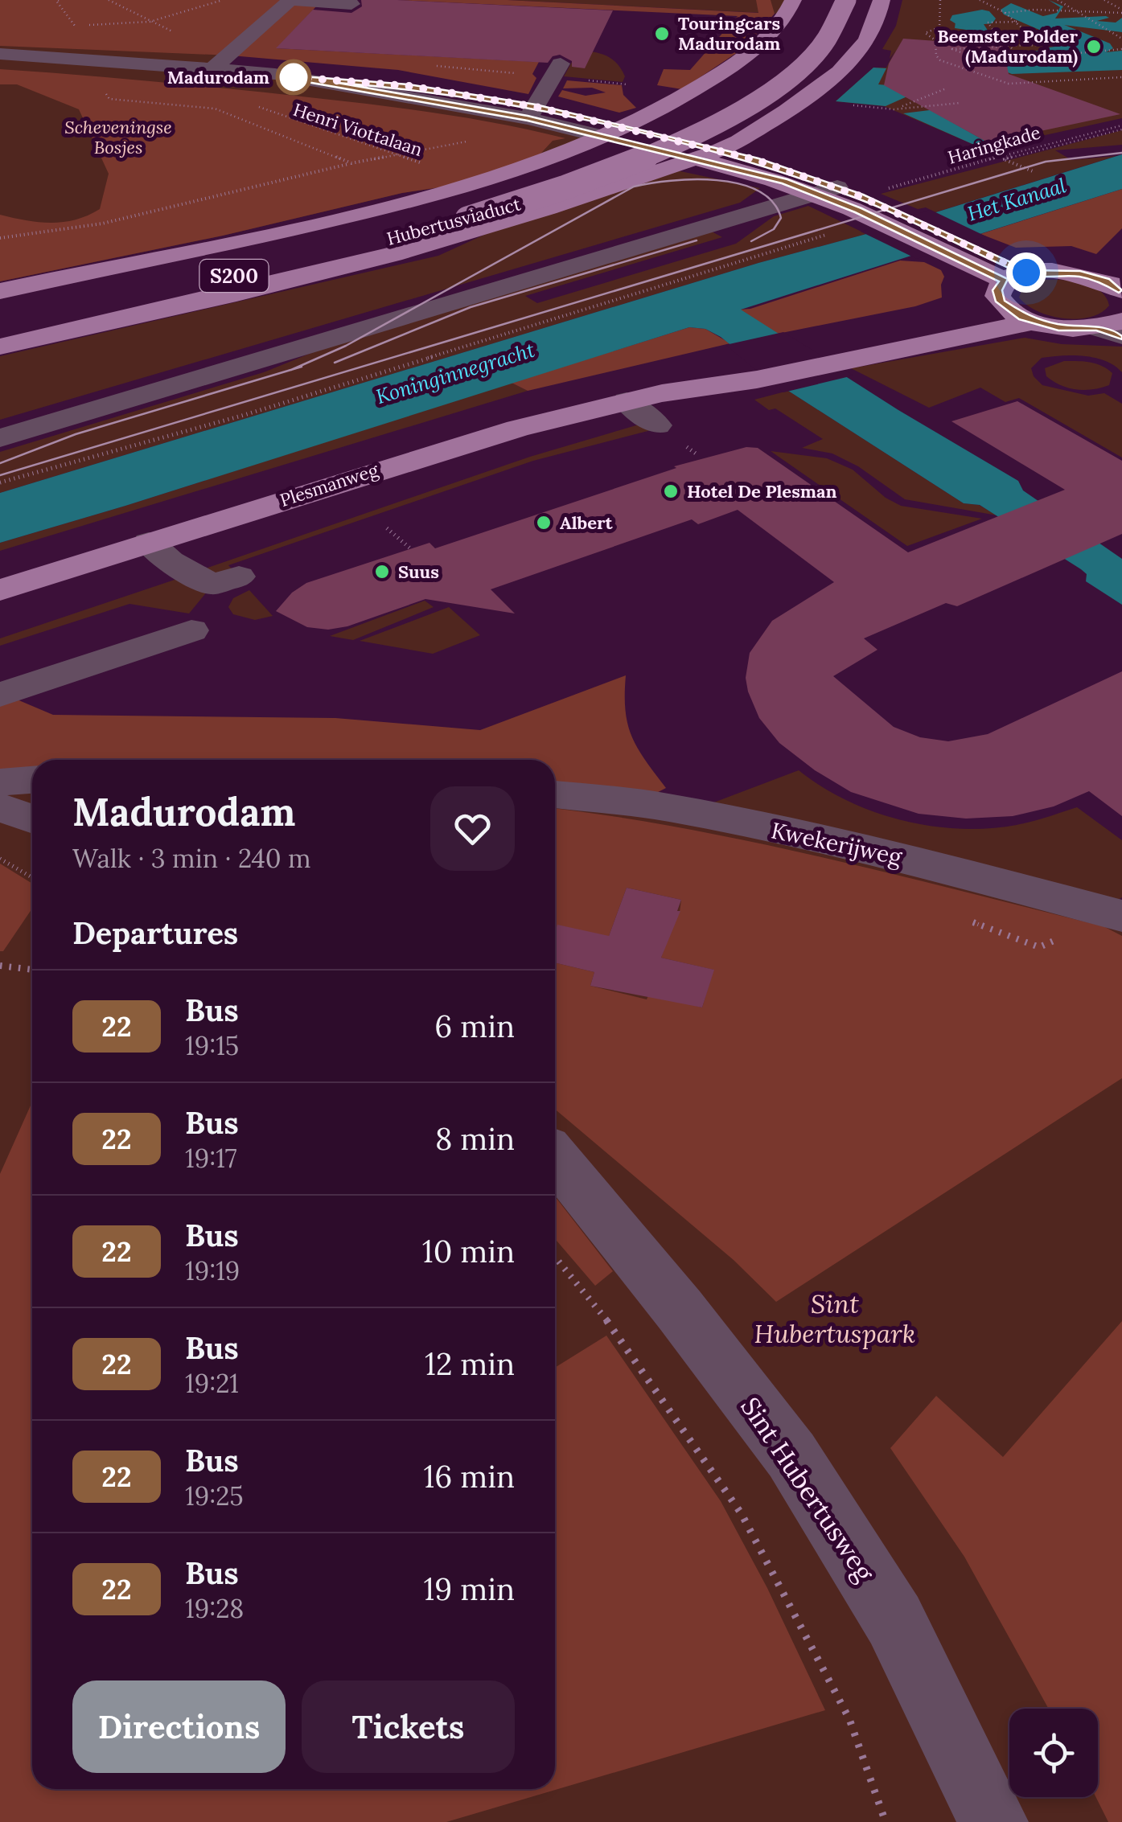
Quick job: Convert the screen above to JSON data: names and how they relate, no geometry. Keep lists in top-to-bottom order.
{
  "streets": {
    "main road": ["Hubertusviaduct", "S200", "Plesmanweg"],
    "street": ["Kwekerijweg", "Sint Hubertusweg"],
    "path": ["Henri Viottalaan", "Haringkade"]
  },
  "water": ["Het Kanaal", "Koninginnegracht"],
  "parks": ["Scheveningse Bosjes", "Sint Hubertuspark"],
  "places": [
    "Touringcars Madurodam",
    "Beemster Polder (Madurodam)",
    "Madurodam",
    "Hotel De Plesman",
    "Albert",
    "Suus"
  ],
  "lines": ["bus line 22"],
  "page": {
    "heading": [
      ["Madurodam", "Walk · 3 min · 240 m"],
      "Departures"
    ],
    "list": [
      {
        "mark": "22",
        "name": "Bus",
        "note": "19:15",
        "value": "6 min"
      },
      {
        "mark": "22",
        "name": "Bus",
        "note": "19:17",
        "value": "8 min"
      },
      {
        "mark": "22",
        "name": "Bus",
        "note": "19:19",
        "value": "10 min"
      },
      {
        "mark": "22",
        "name": "Bus",
        "note": "19:21",
        "value": "12 min"
      },
      {
        "mark": "22",
        "name": "Bus",
        "note": "19:25",
        "value": "16 min"
      },
      {
        "mark": "22",
        "name": "Bus",
        "note": "19:28",
        "value": "19 min"
      }
    ],
    "buttons": ["Directions", "Tickets"]
  }
}
